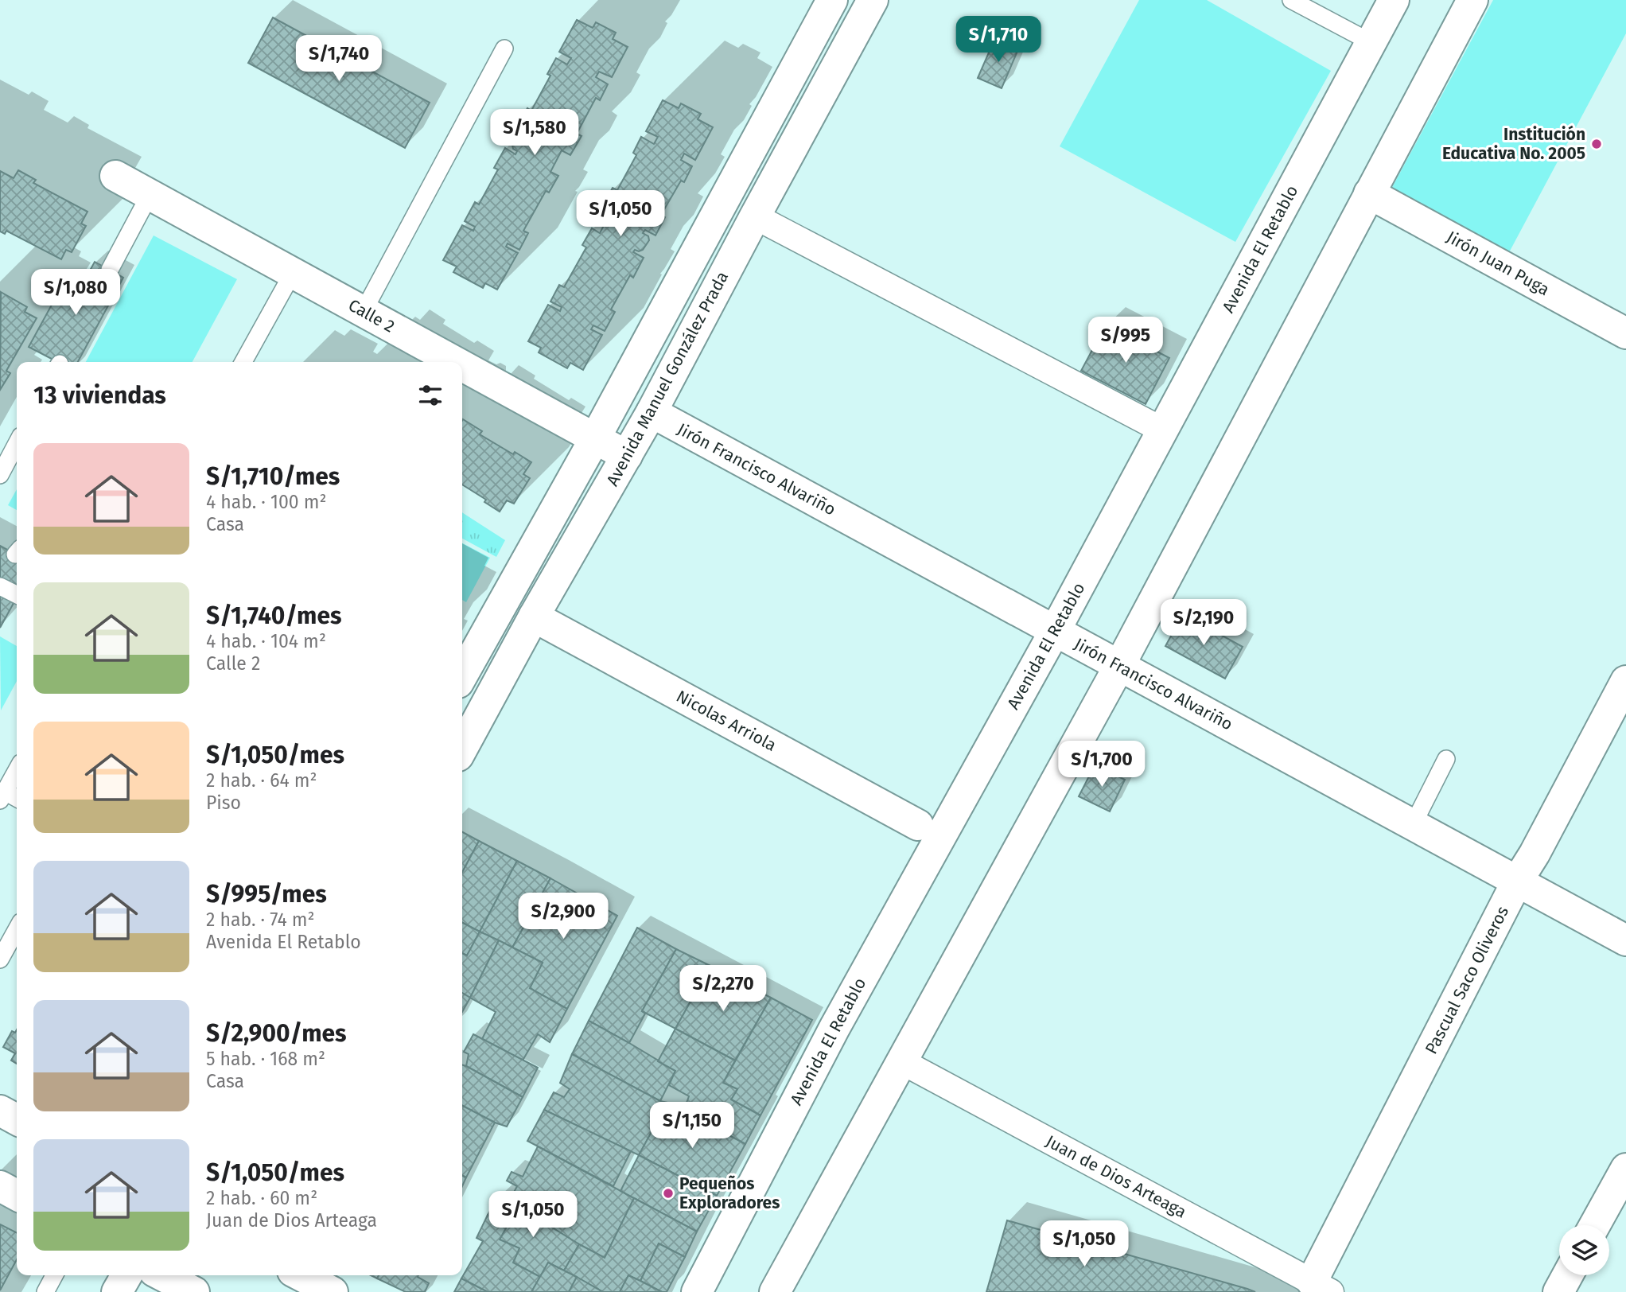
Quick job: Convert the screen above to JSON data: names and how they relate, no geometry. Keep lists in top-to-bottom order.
{
  "streets": {
    "street": [
      "Avenida El Retablo",
      "Jirón Juan Puga",
      "Calle 2",
      "Avenida Manuel González Prada",
      "Jirón Francisco Alvariño",
      "Nicolas Arriola",
      "Pascual Saco Oliveros",
      "Juan de Dios Arteaga"
    ]
  },
  "crossings": [
    ["Avenida El Retablo", "Jirón Francisco Alvariño"],
    ["Calle 2", "Avenida Manuel González Prada"],
    ["Avenida Manuel González Prada", "Jirón Francisco Alvariño"],
    ["Avenida Manuel González Prada", "Nicolas Arriola"],
    ["Jirón Francisco Alvariño", "Pascual Saco Oliveros"],
    ["Pascual Saco Oliveros", "Juan de Dios Arteaga"]
  ],
  "places": ["Institución Educativa No. 2005", "Pequeños Exploradores"],
  "page": {
    "price": [
      "S/1,710",
      "S/1,740",
      "S/1,580",
      "S/1,050",
      "S/1,080",
      "S/995",
      "S/2,190",
      "S/1,700",
      "S/2,900",
      "S/2,270",
      "S/1,150",
      "S/1,050",
      "S/1,050"
    ],
    "heading": "13 viviendas",
    "list": [
      {
        "name": "S/1,710/mes",
        "note": "4 hab. · 100 m² · Casa"
      },
      {
        "name": "S/1,740/mes",
        "note": "4 hab. · 104 m² · Calle 2"
      },
      {
        "name": "S/1,050/mes",
        "note": "2 hab. · 64 m² · Piso"
      },
      {
        "name": "S/995/mes",
        "note": "2 hab. · 74 m² · Avenida El Retablo"
      },
      {
        "name": "S/2,900/mes",
        "note": "5 hab. · 168 m² · Casa"
      },
      {
        "name": "S/1,050/mes",
        "note": "2 hab. · 60 m² · Juan de Dios Arteaga"
      }
    ]
  }
}
